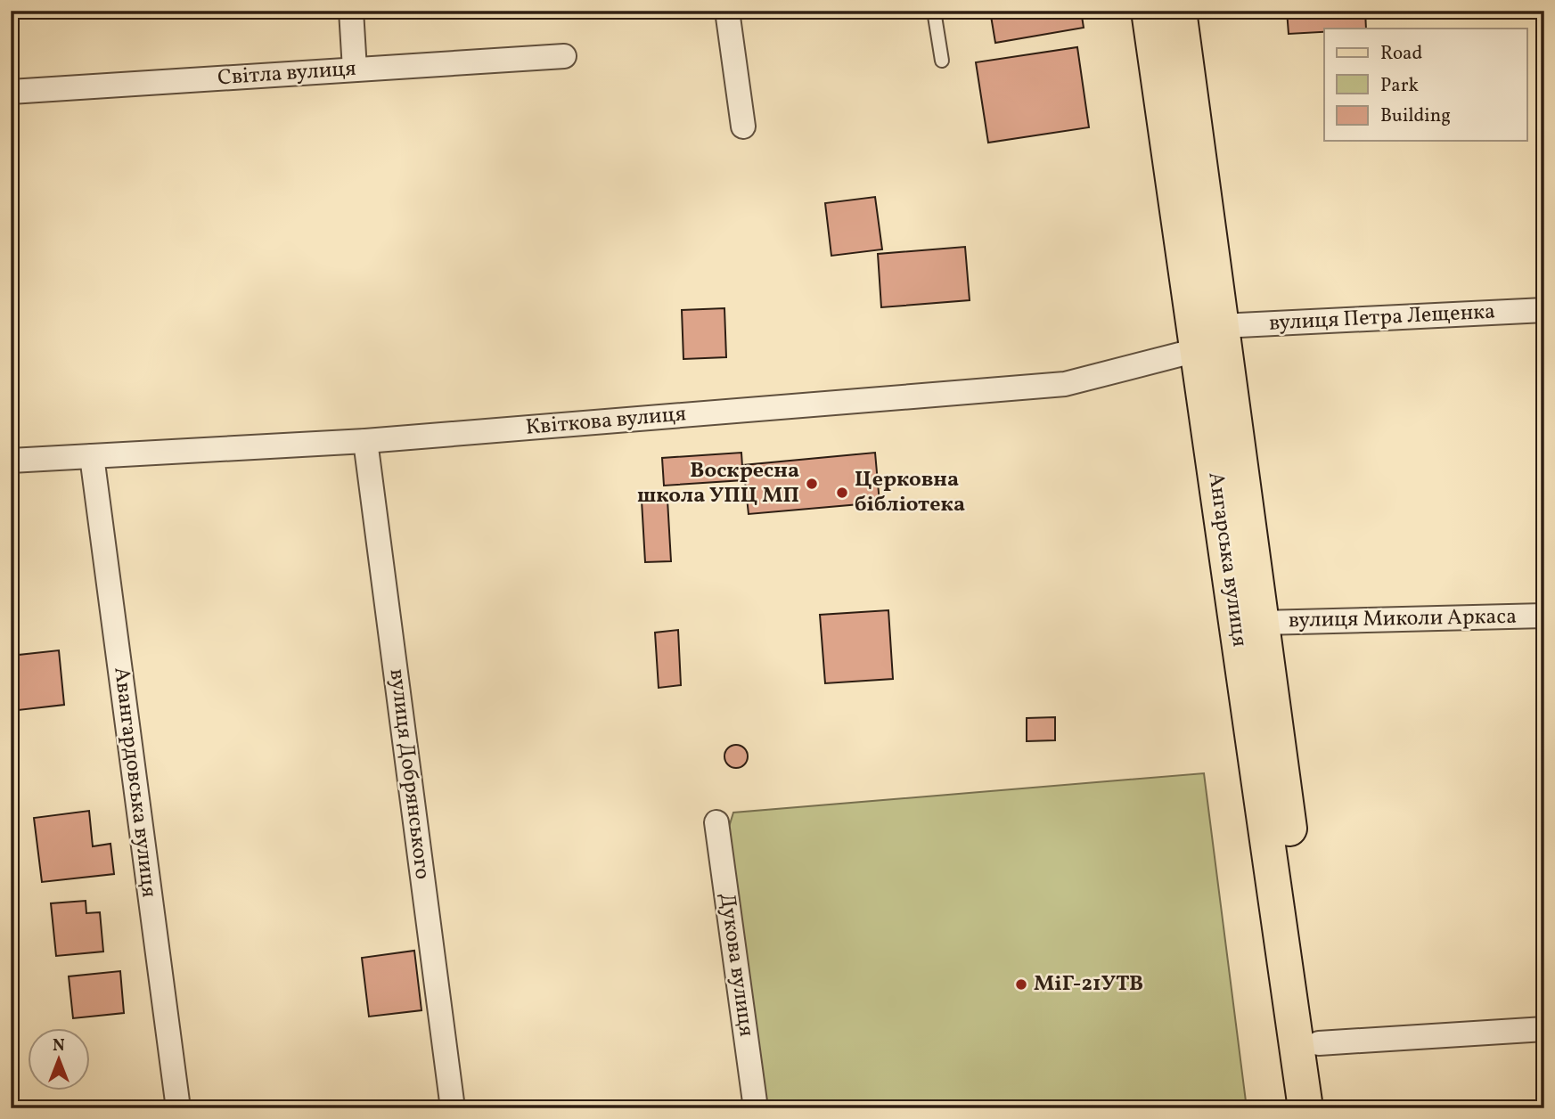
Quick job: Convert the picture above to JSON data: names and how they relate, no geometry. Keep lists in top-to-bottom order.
{
  "streets": {
    "main road": ["Ангарська вулиця"],
    "street": [
      "Світла вулиця",
      "вулиця Петра Лещенка",
      "Квіткова вулиця",
      "вулиця Миколи Аркаса",
      "вулиця Добрянського",
      "Авангардовська вулиця",
      "Дукова вулиця"
    ]
  },
  "crossings": [
    ["вулиця Петра Лещенка", "Ангарська вулиця"],
    ["Квіткова вулиця", "Ангарська вулиця"],
    ["Квіткова вулиця", "вулиця Добрянського"],
    ["Квіткова вулиця", "Авангардовська вулиця"],
    ["Ангарська вулиця", "вулиця Миколи Аркаса"]
  ],
  "places": ["Воскресна школа УПЦ МП", "Церковна бібліотека", "МіГ-21УТВ"],
  "legend": ["Road", "Park", "Building"],
  "north": "top"
}
